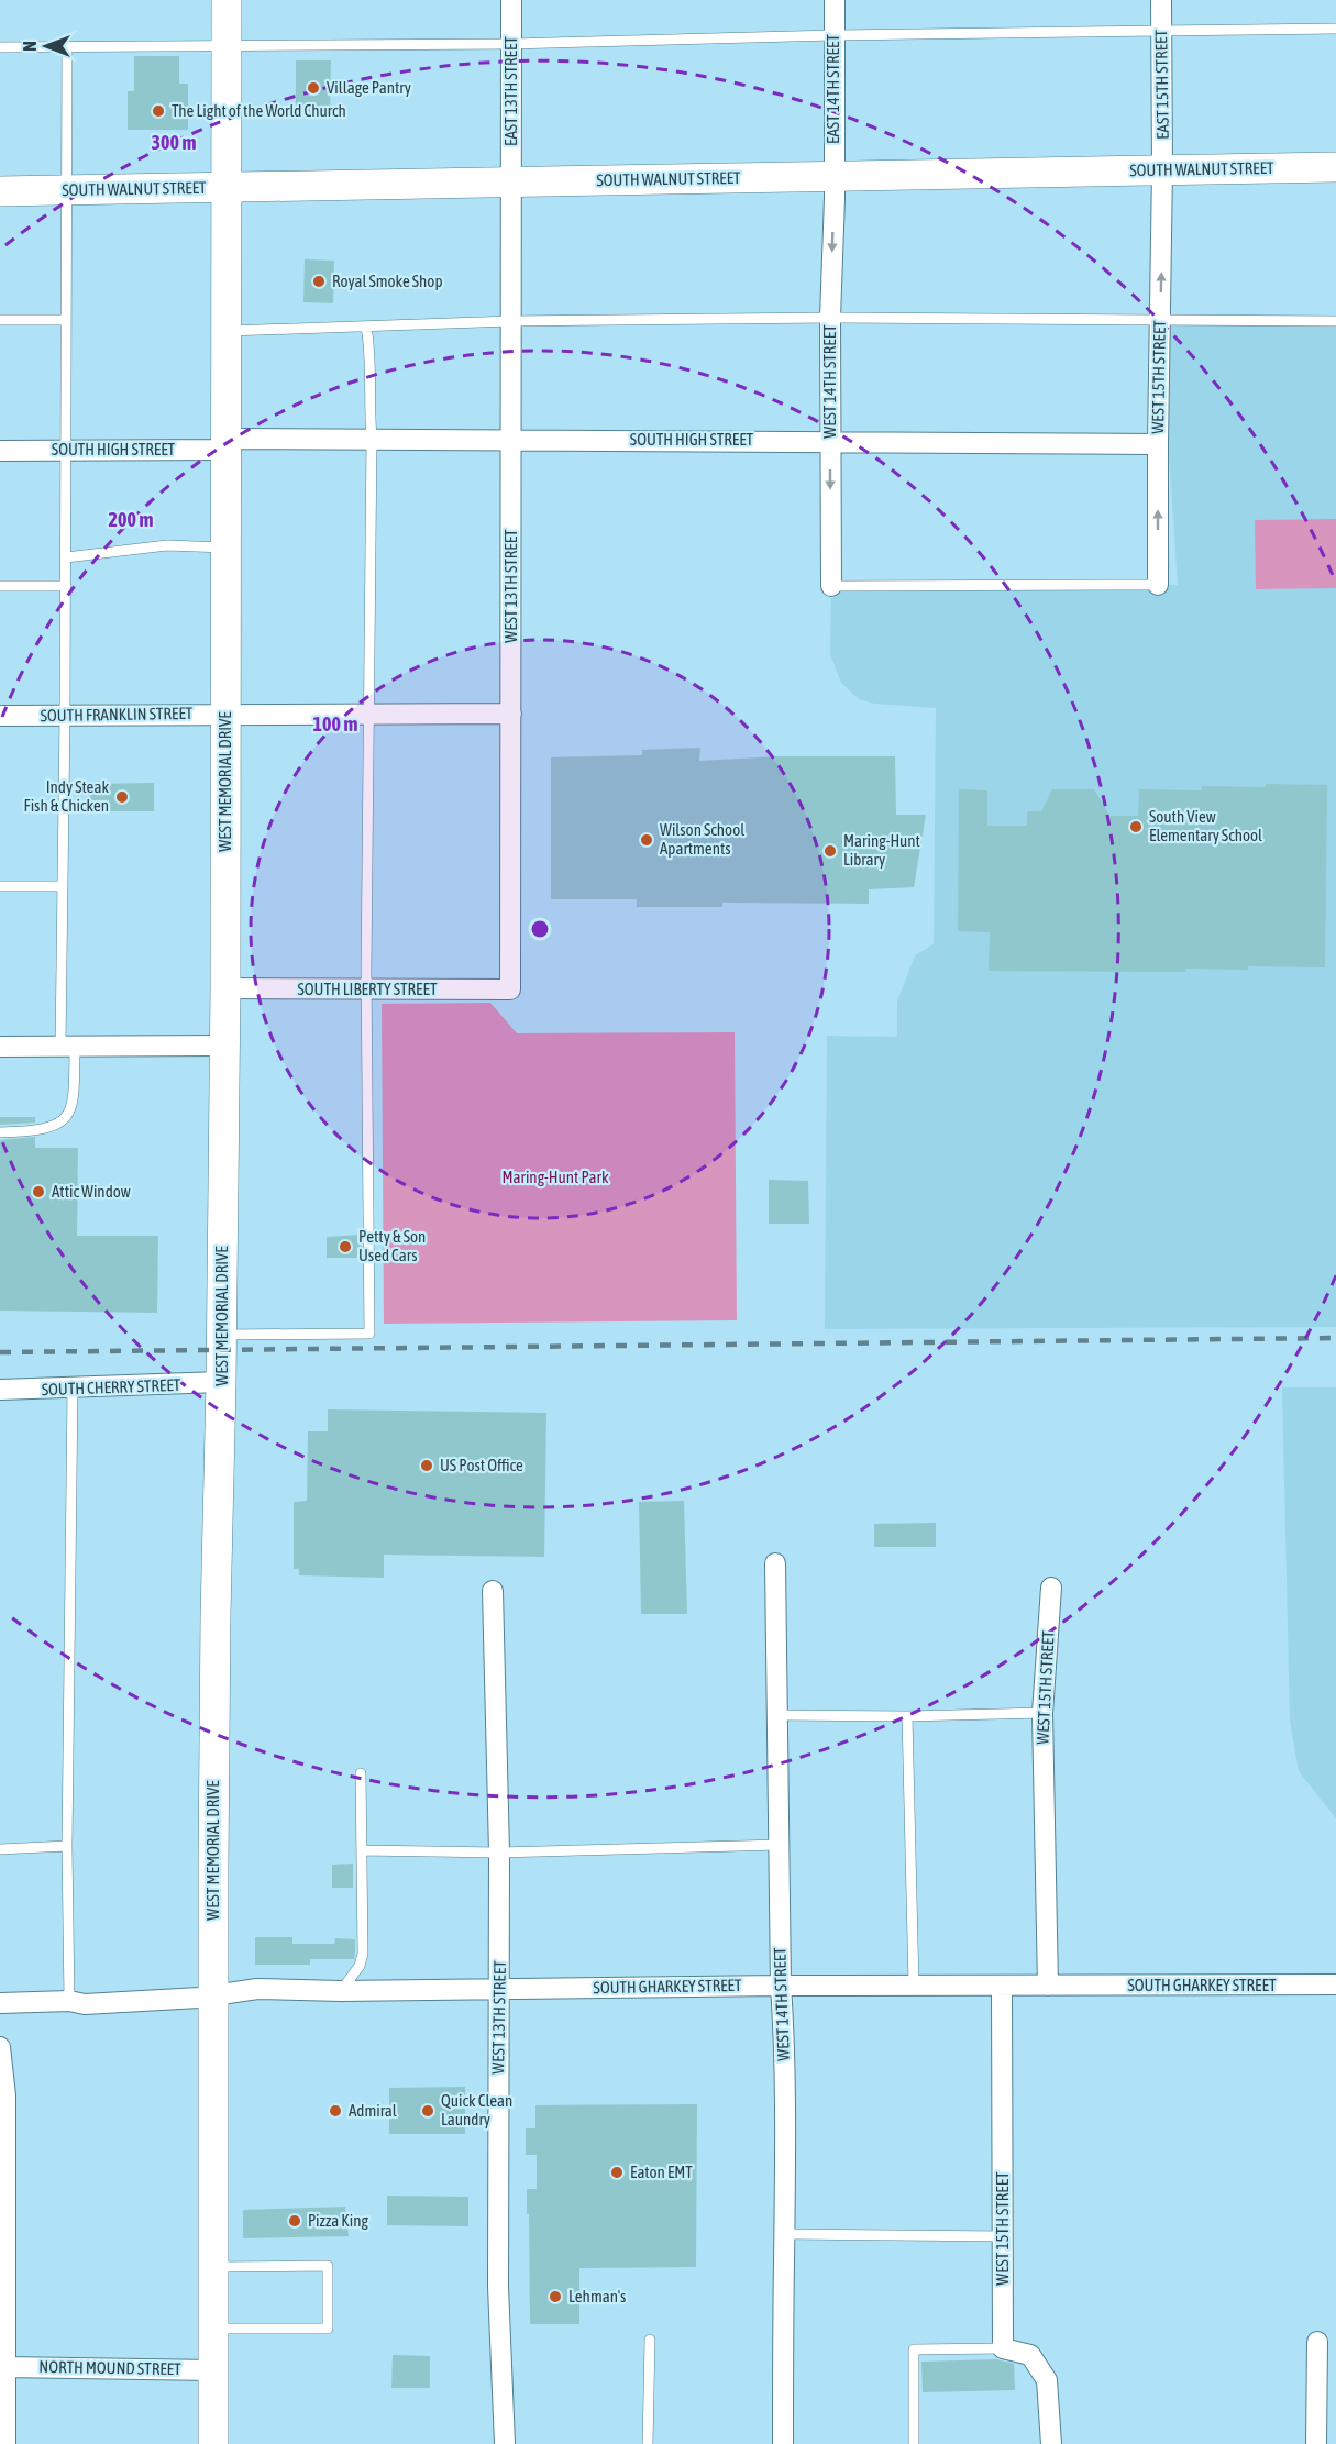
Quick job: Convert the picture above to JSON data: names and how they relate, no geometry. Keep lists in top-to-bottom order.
{
  "streets": {
    "main road": ["SOUTH WALNUT STREET", "WEST MEMORIAL DRIVE"],
    "street": [
      "EAST 15TH STREET",
      "EAST 14TH STREET",
      "EAST 13TH STREET",
      "WEST 15TH STREET",
      "WEST 14TH STREET",
      "SOUTH HIGH STREET",
      "WEST 13TH STREET",
      "SOUTH FRANKLIN STREET",
      "SOUTH LIBERTY STREET",
      "SOUTH CHERRY STREET",
      "SOUTH GHARKEY STREET",
      "NORTH MOUND STREET"
    ]
  },
  "crossings": [
    ["EAST 15TH STREET", "SOUTH WALNUT STREET"],
    ["EAST 15TH STREET", "WEST 15TH STREET"],
    ["EAST 14TH STREET", "SOUTH WALNUT STREET"],
    ["EAST 14TH STREET", "WEST 14TH STREET"],
    ["EAST 13TH STREET", "SOUTH WALNUT STREET"],
    ["EAST 13TH STREET", "WEST 13TH STREET"],
    ["SOUTH WALNUT STREET", "WEST 15TH STREET"],
    ["SOUTH WALNUT STREET", "WEST 14TH STREET"],
    ["SOUTH WALNUT STREET", "WEST 13TH STREET"],
    ["SOUTH WALNUT STREET", "WEST MEMORIAL DRIVE"],
    ["WEST 15TH STREET", "SOUTH HIGH STREET"],
    ["WEST 15TH STREET", "SOUTH GHARKEY STREET"],
    ["WEST 14TH STREET", "SOUTH HIGH STREET"],
    ["WEST 14TH STREET", "SOUTH GHARKEY STREET"],
    ["SOUTH HIGH STREET", "WEST 13TH STREET"],
    ["SOUTH HIGH STREET", "WEST MEMORIAL DRIVE"],
    ["WEST 13TH STREET", "SOUTH FRANKLIN STREET"],
    ["WEST 13TH STREET", "SOUTH LIBERTY STREET"],
    ["WEST 13TH STREET", "SOUTH GHARKEY STREET"],
    ["SOUTH FRANKLIN STREET", "WEST MEMORIAL DRIVE"],
    ["WEST MEMORIAL DRIVE", "SOUTH LIBERTY STREET"],
    ["WEST MEMORIAL DRIVE", "SOUTH CHERRY STREET"],
    ["WEST MEMORIAL DRIVE", "SOUTH GHARKEY STREET"],
    ["WEST MEMORIAL DRIVE", "NORTH MOUND STREET"]
  ],
  "parks": ["Maring-Hunt Park"],
  "places": [
    "Village Pantry",
    "The Light of the World Church",
    "Royal Smoke Shop",
    "Indy Steak Fish & Chicken",
    "South View Elementary School",
    "Wilson School Apartments",
    "Maring-Hunt Library",
    "Attic Window",
    "Petty & Son Used Cars",
    "US Post Office",
    "Admiral",
    "Quick Clean Laundry",
    "Eaton EMT",
    "Pizza King",
    "Lehman's"
  ],
  "north": "left",
  "rings": ["300 m", "200 m", "100 m"]
}
